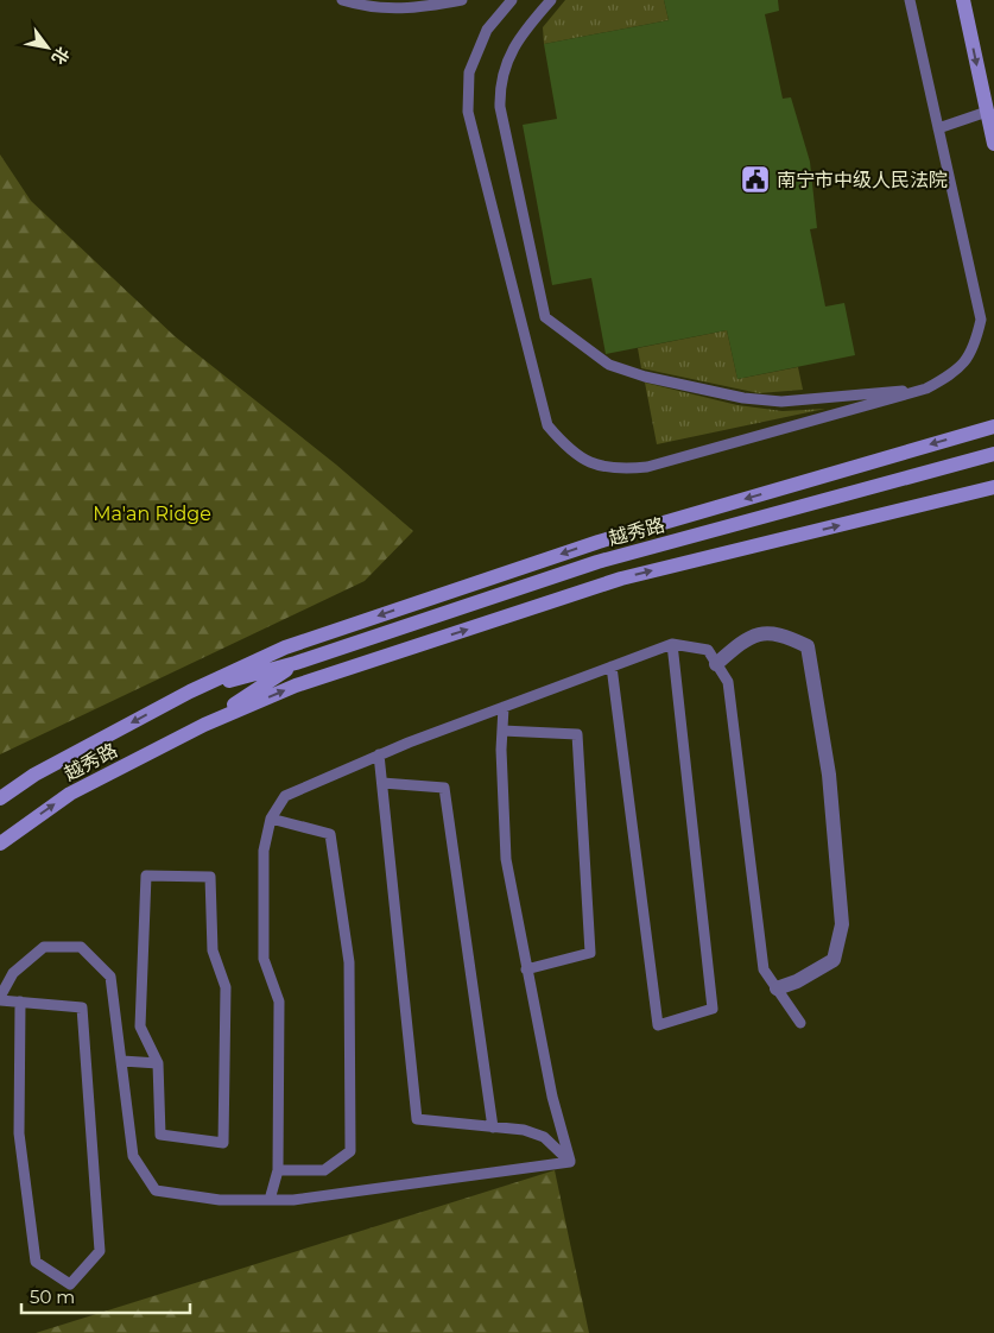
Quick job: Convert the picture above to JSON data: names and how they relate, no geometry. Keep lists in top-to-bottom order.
{
  "streets": {
    "main road": ["越秀路"]
  },
  "parks": ["Ma'an Ridge"],
  "places": {
    "public building": ["南宁市中级人民法院"]
  },
  "scale_bar": "50 m",
  "north": "bottom right"
}
